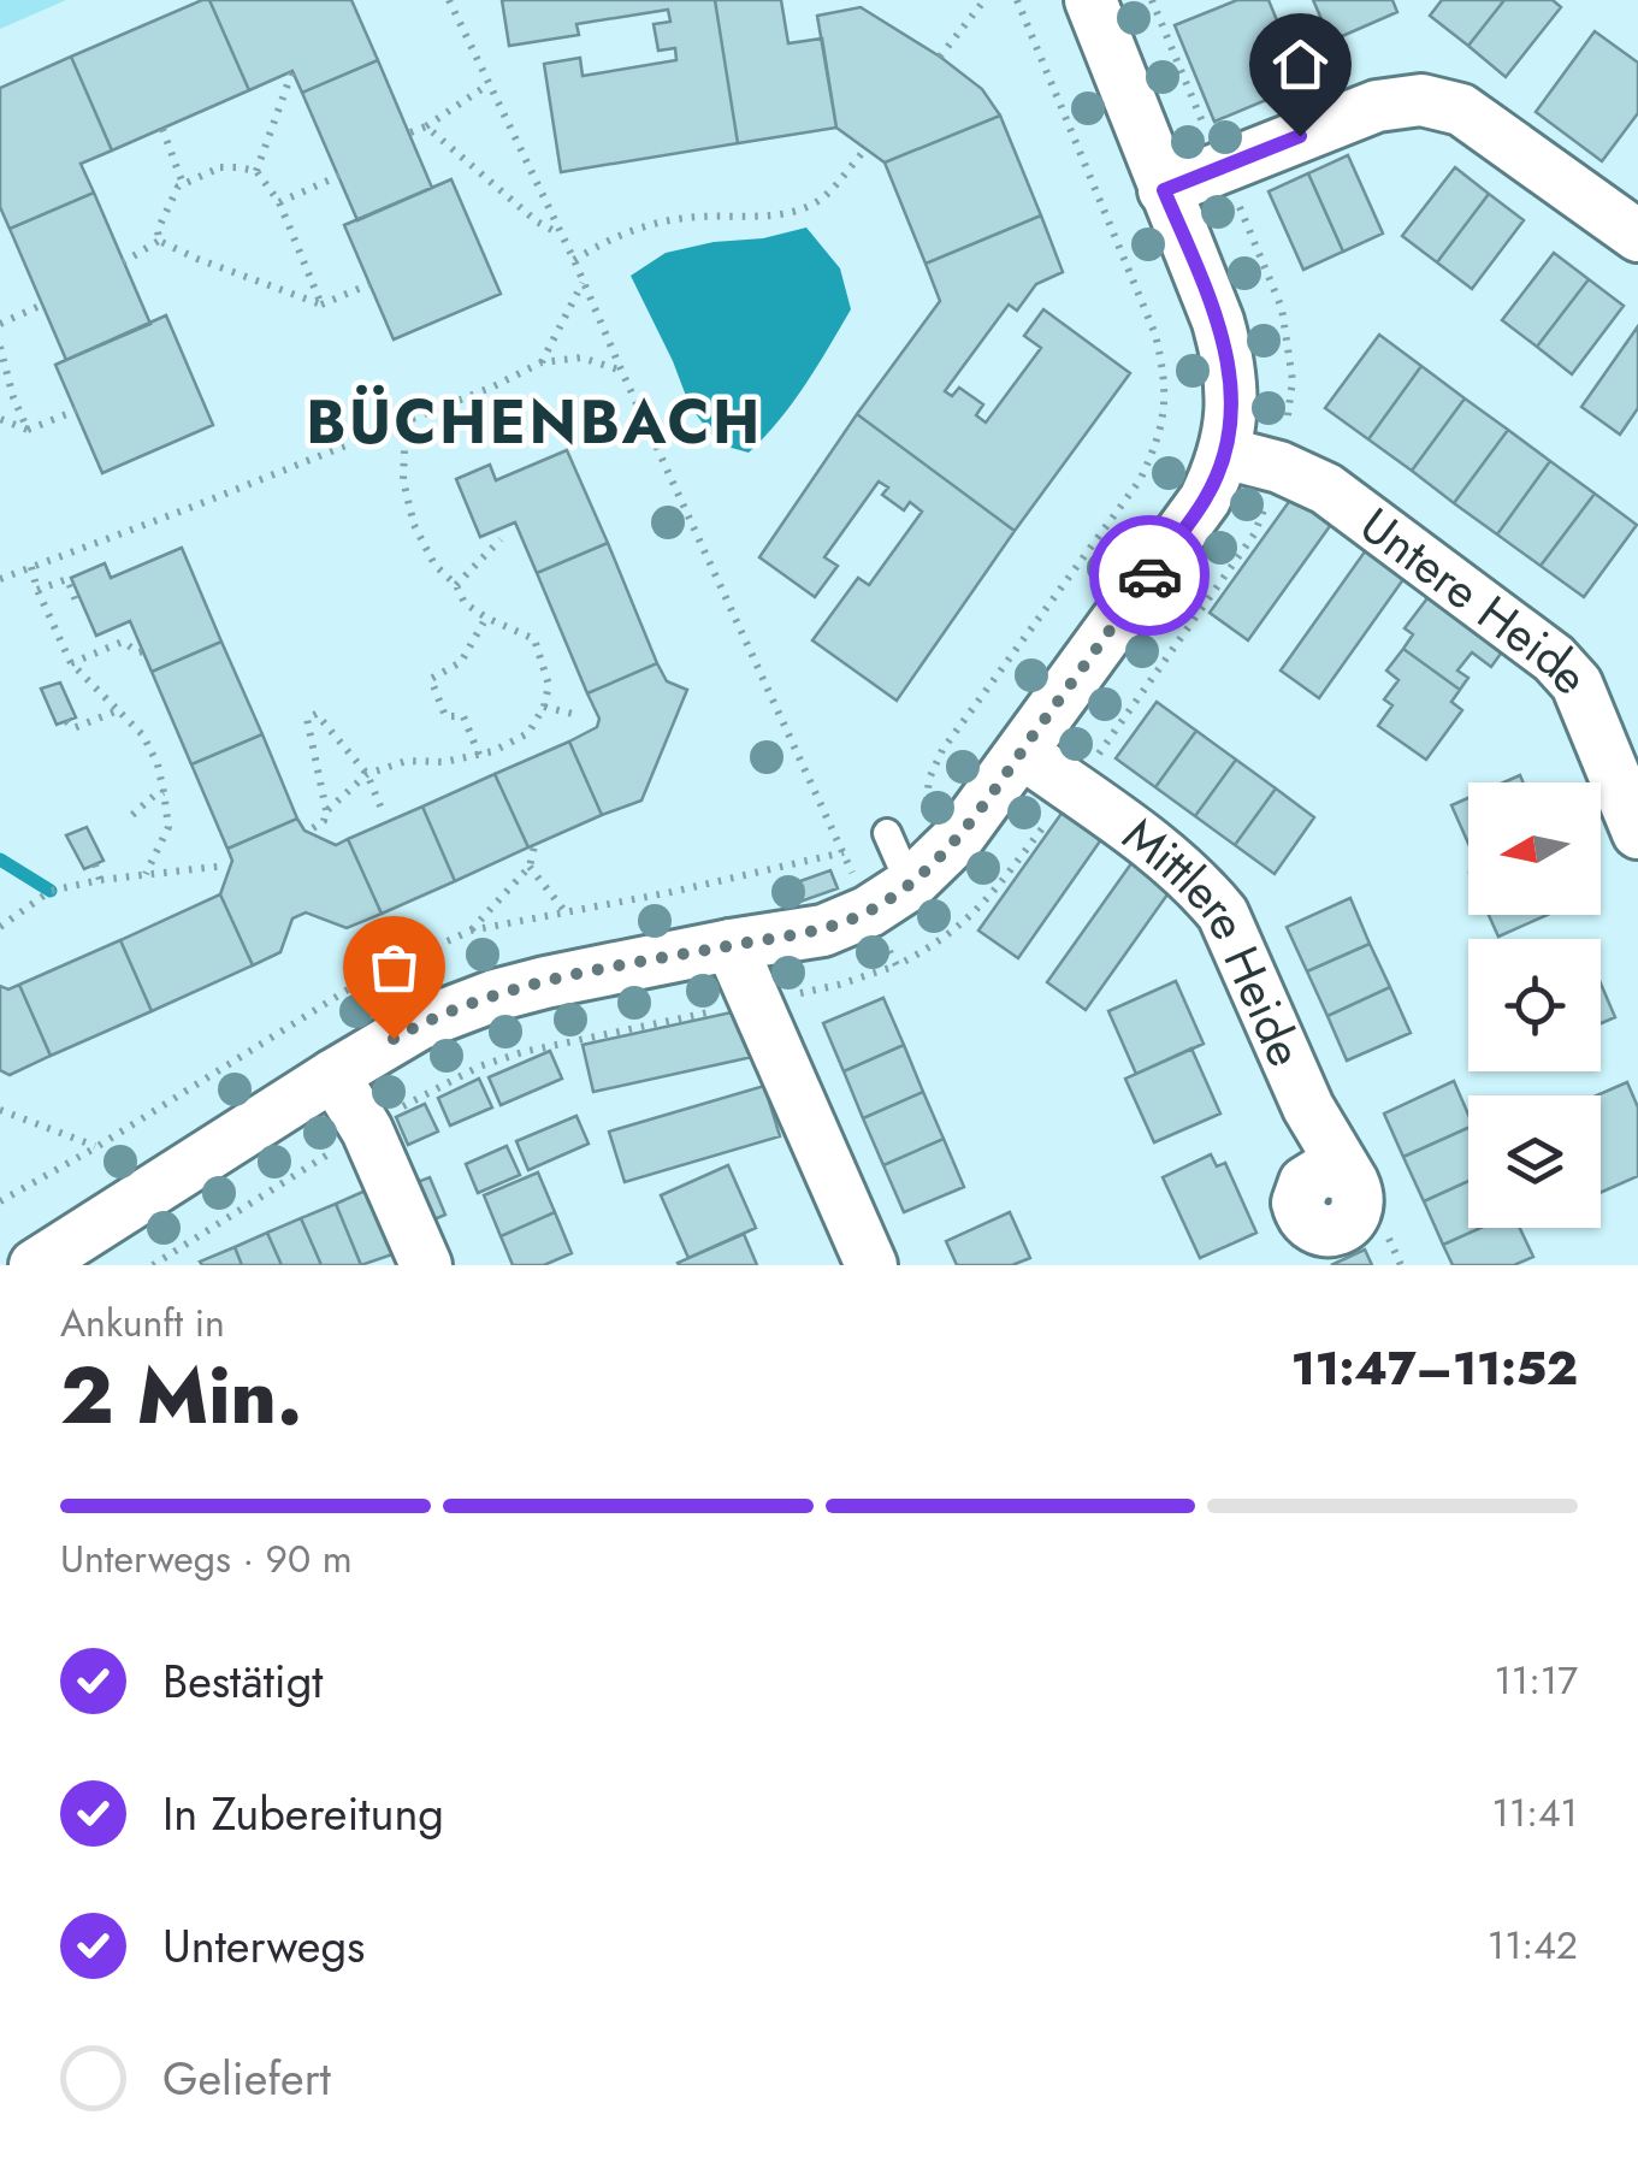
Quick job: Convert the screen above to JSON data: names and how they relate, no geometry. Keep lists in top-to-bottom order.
{
  "streets": {
    "street": ["Untere Heide", "Mittlere Heide"]
  },
  "districts": ["BÜCHENBACH"],
  "north": "left",
  "page": {
    "heading": ["2 Min.", "Ankunft in", "11:47–11:52"],
    "bar": "Unterwegs · 90 m",
    "list": [
      ["Bestätigt", "11:17"],
      ["In Zubereitung", "11:41"],
      ["Unterwegs", "11:42"],
      "Geliefert"
    ]
  }
}
